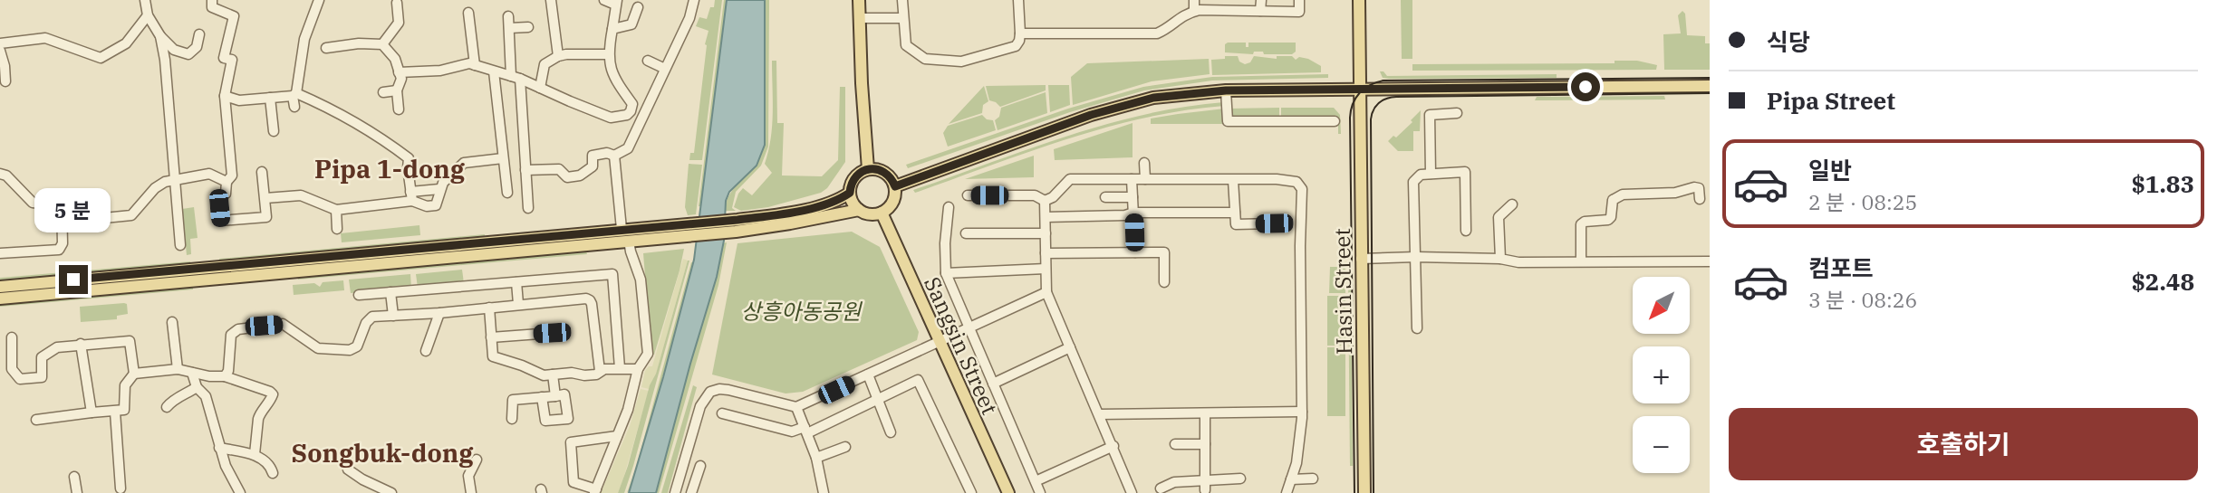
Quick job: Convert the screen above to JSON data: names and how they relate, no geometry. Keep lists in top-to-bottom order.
{
  "streets": {
    "main road": ["Hasin Street", "Sangsin Street"]
  },
  "districts": ["Pipa 1-dong", "Songbuk-dong"],
  "parks": ["상흥아동공원"],
  "north": "bottom left",
  "page": {
    "banner": ["식당", "Pipa Street"],
    "list": [
      {
        "name": "일반",
        "note": "2 분 · 08:25",
        "value": "$1.83"
      },
      {
        "name": "컴포트",
        "note": "3 분 · 08:26",
        "value": "$2.48"
      }
    ],
    "bubble": "5 분",
    "map_buttons": ["+", "−"],
    "buttons": "호출하기"
  }
}
